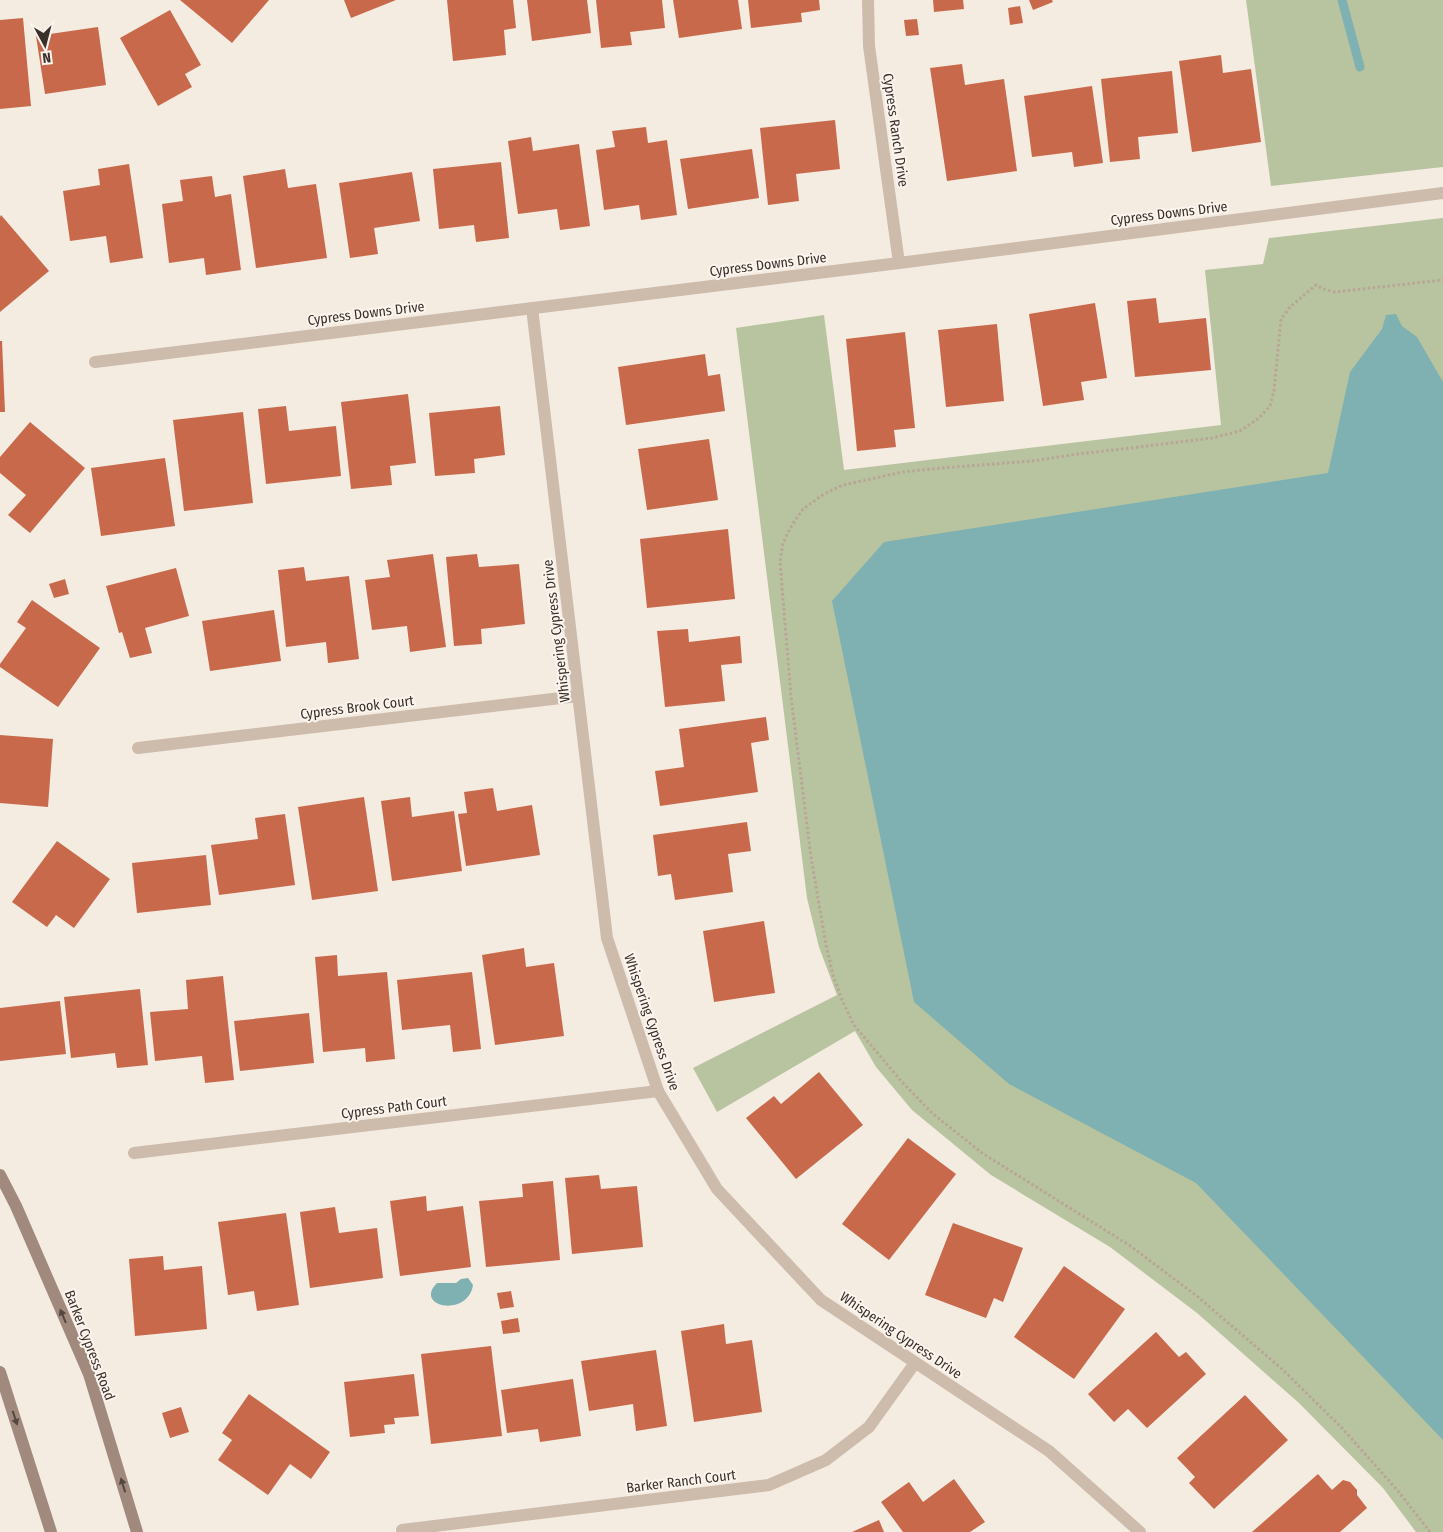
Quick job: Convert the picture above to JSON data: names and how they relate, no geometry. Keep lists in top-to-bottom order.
{
  "streets": {
    "main road": ["Barker Cypress Road"],
    "street": [
      "Cypress Ranch Drive",
      "Cypress Downs Drive",
      "Whispering Cypress Drive",
      "Cypress Brook Court",
      "Cypress Path Court",
      "Barker Ranch Court"
    ]
  },
  "crossings": [
    ["Cypress Ranch Drive", "Cypress Downs Drive"],
    ["Cypress Downs Drive", "Whispering Cypress Drive"],
    ["Whispering Cypress Drive", "Cypress Brook Court"],
    ["Whispering Cypress Drive", "Cypress Path Court"],
    ["Whispering Cypress Drive", "Barker Ranch Court"]
  ],
  "north": "bottom"
}
